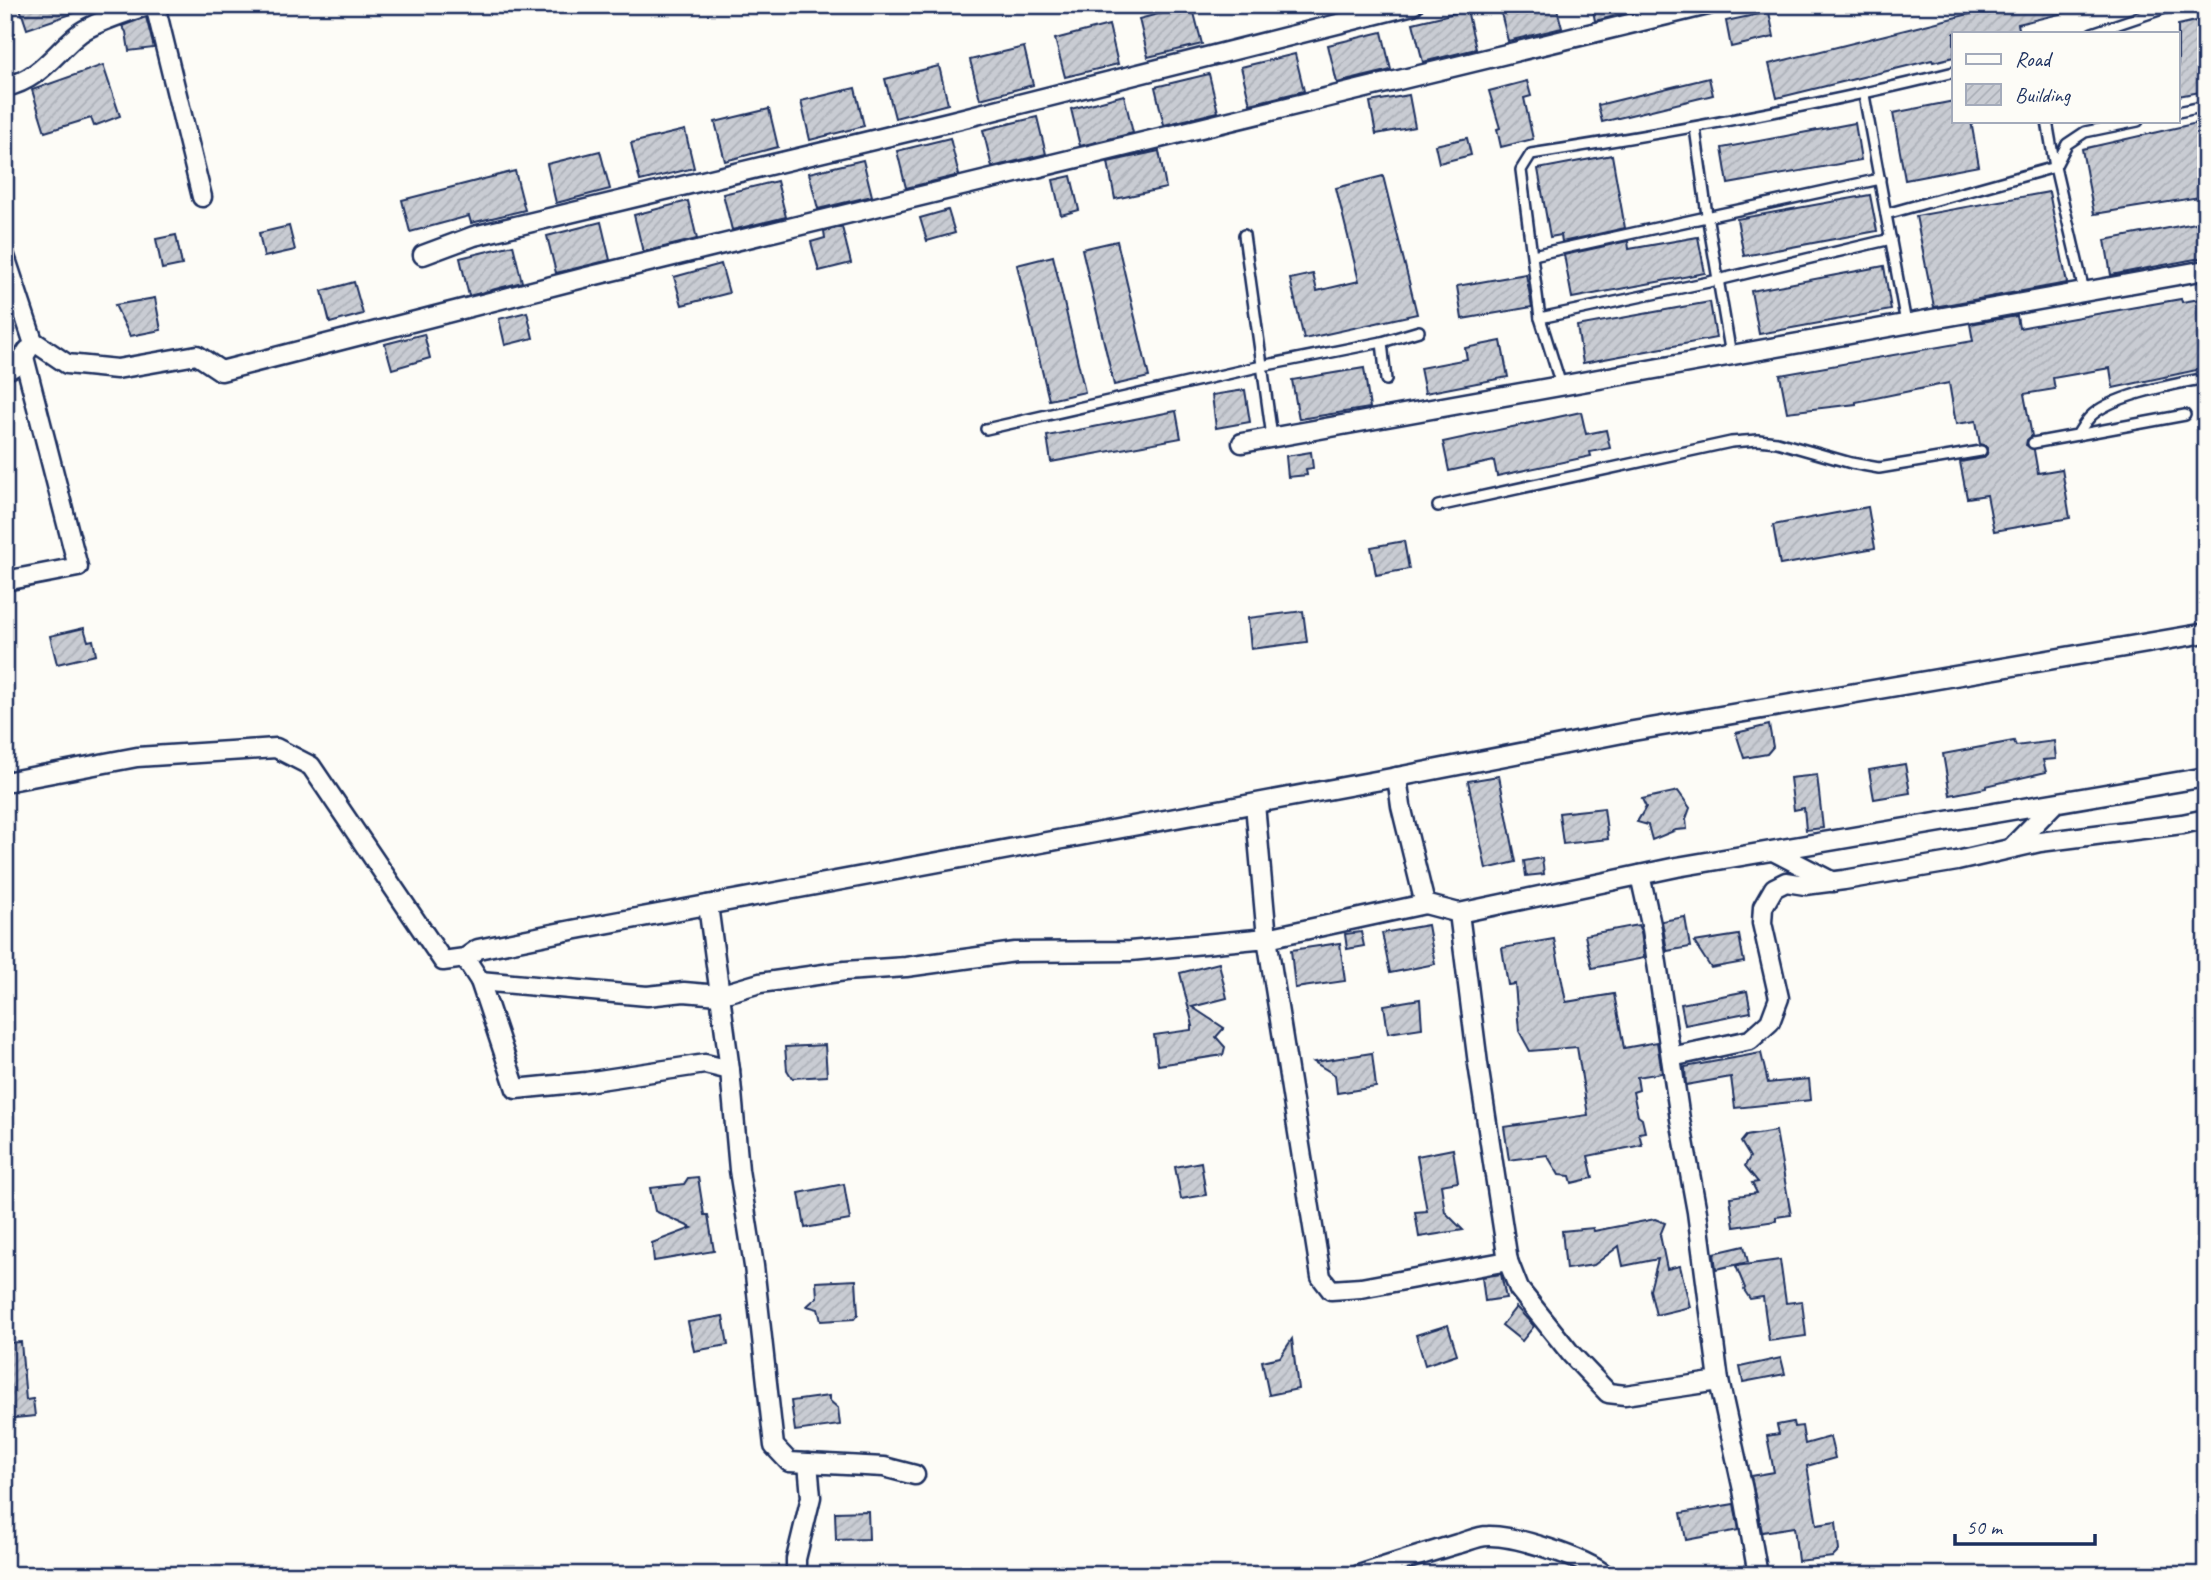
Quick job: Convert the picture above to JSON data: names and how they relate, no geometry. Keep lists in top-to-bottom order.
{
  "legend": ["Road", "Building"],
  "scale_bar": "50 m"
}
